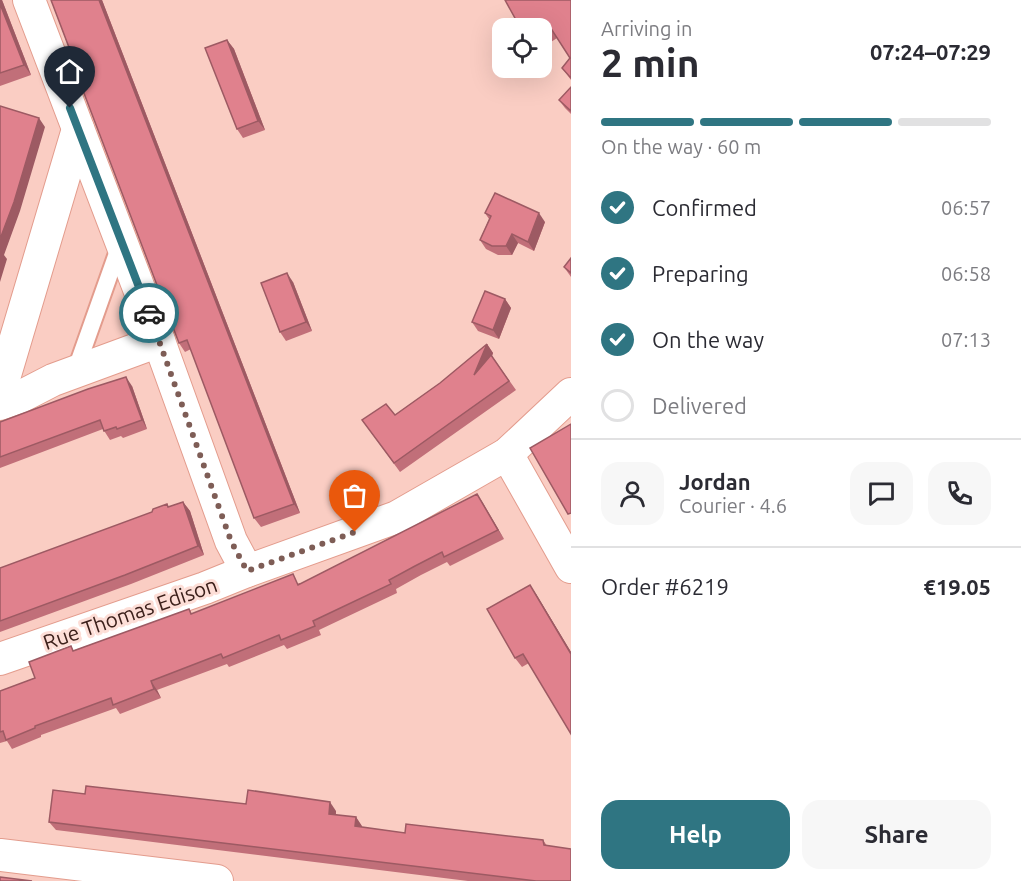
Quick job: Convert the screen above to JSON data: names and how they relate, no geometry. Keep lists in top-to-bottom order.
{
  "streets": {
    "street": ["Rue Thomas Edison"]
  },
  "page": {
    "heading": ["2 min", "Arriving in", "07:24–07:29"],
    "panel": [
      "Jordan",
      "Courier · 4.6",
      "Order #6219",
      "€19.05"
    ],
    "bar": "On the way · 60 m",
    "list": [
      ["Confirmed", "06:57"],
      ["Preparing", "06:58"],
      ["On the way", "07:13"],
      "Delivered"
    ],
    "buttons": ["Help", "Share"]
  }
}
